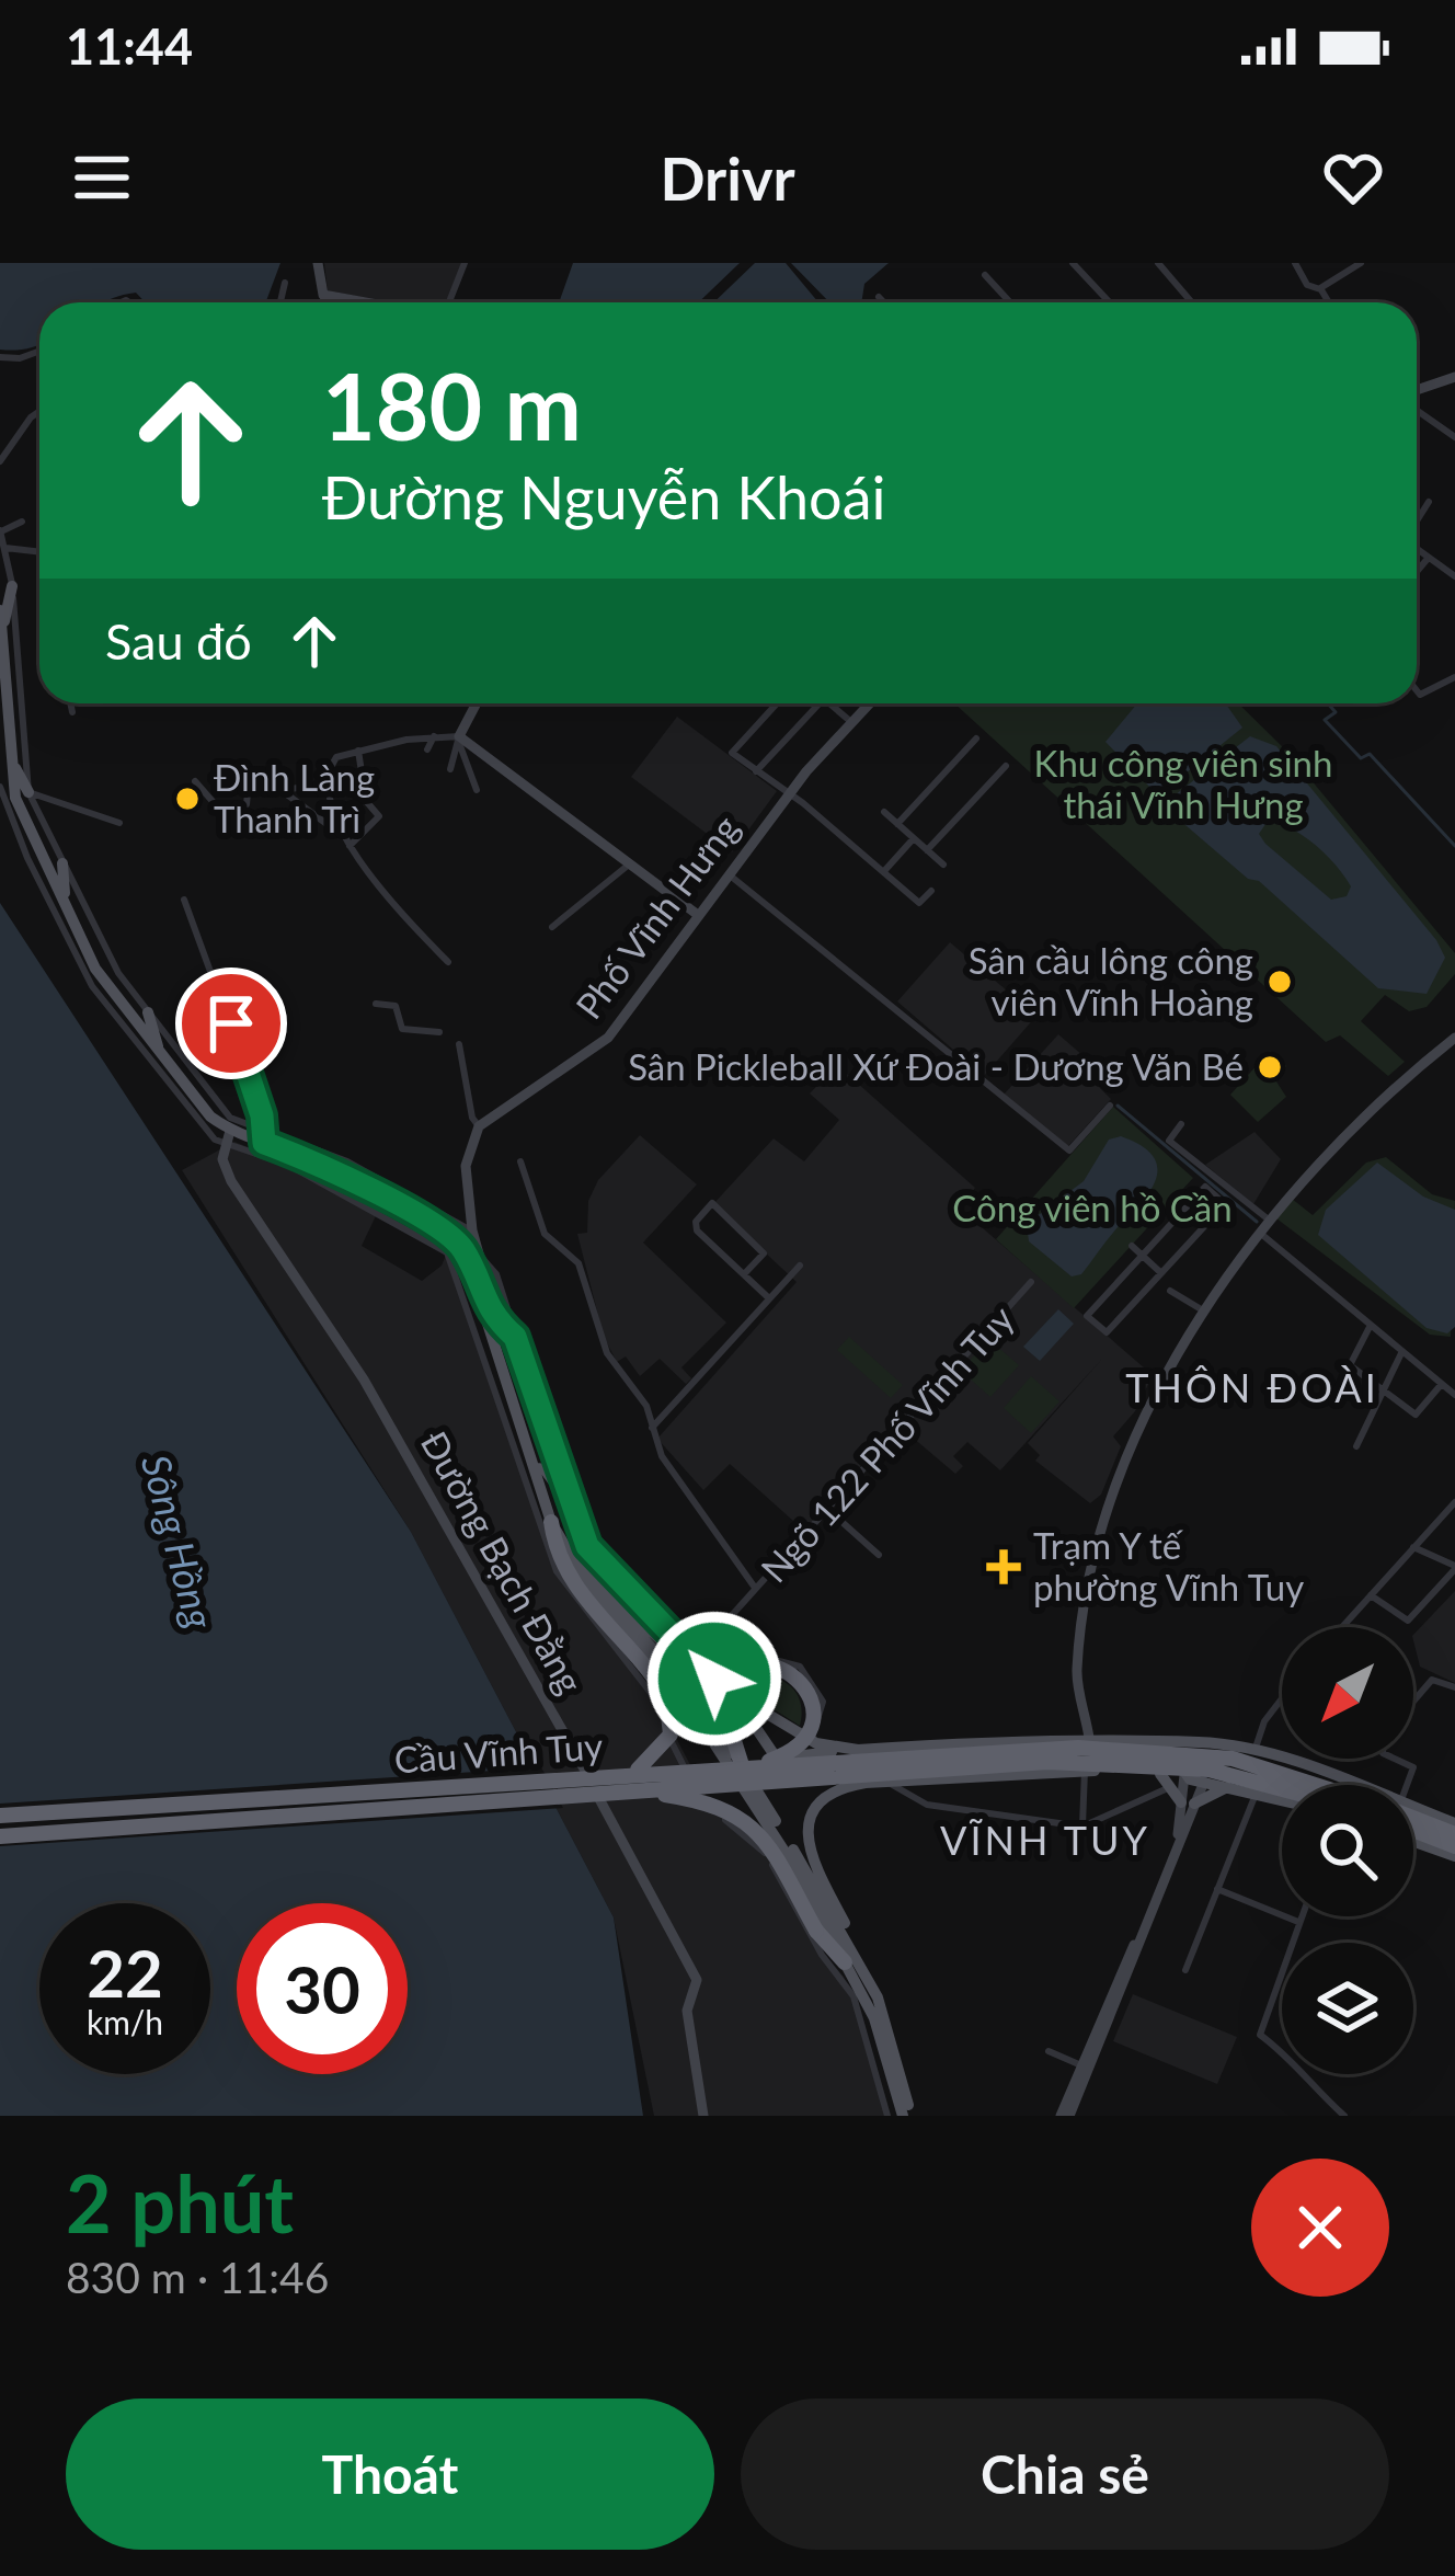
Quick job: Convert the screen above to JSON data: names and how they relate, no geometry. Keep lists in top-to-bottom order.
{
  "streets": {
    "highway": ["Cầu Vĩnh Tuy"],
    "street": ["Phố Vĩnh Hưng", "Ngõ 122 Phố Vĩnh Tuy", "Đường Bạch Đằng"]
  },
  "districts": ["THÔN ĐOÀI", "VĨNH TUY"],
  "water": ["Sông Hồng"],
  "parks": ["Khu công viên sinh thái Vĩnh Hưng", "Công viên hồ Cần"],
  "places": {
    "other": ["Đình Làng Thanh Trì", "Sân cầu lông công viên Vĩnh Hoàng", "Sân Pickleball Xứ Đoài - Dương Văn Bé"],
    "health": ["Trạm Y tế phường Vĩnh Tuy"]
  },
  "north": "bottom left",
  "page": {
    "status": "11:44",
    "header": "Drivr",
    "turn": ["180 m", "Đường Nguyễn Khoái"],
    "then": "Sau đó",
    "speed": "22 km/h",
    "limit": "30",
    "heading": ["2 phút", "830 m · 11:46"],
    "buttons": ["Thoát", "Chia sẻ"]
  }
}
